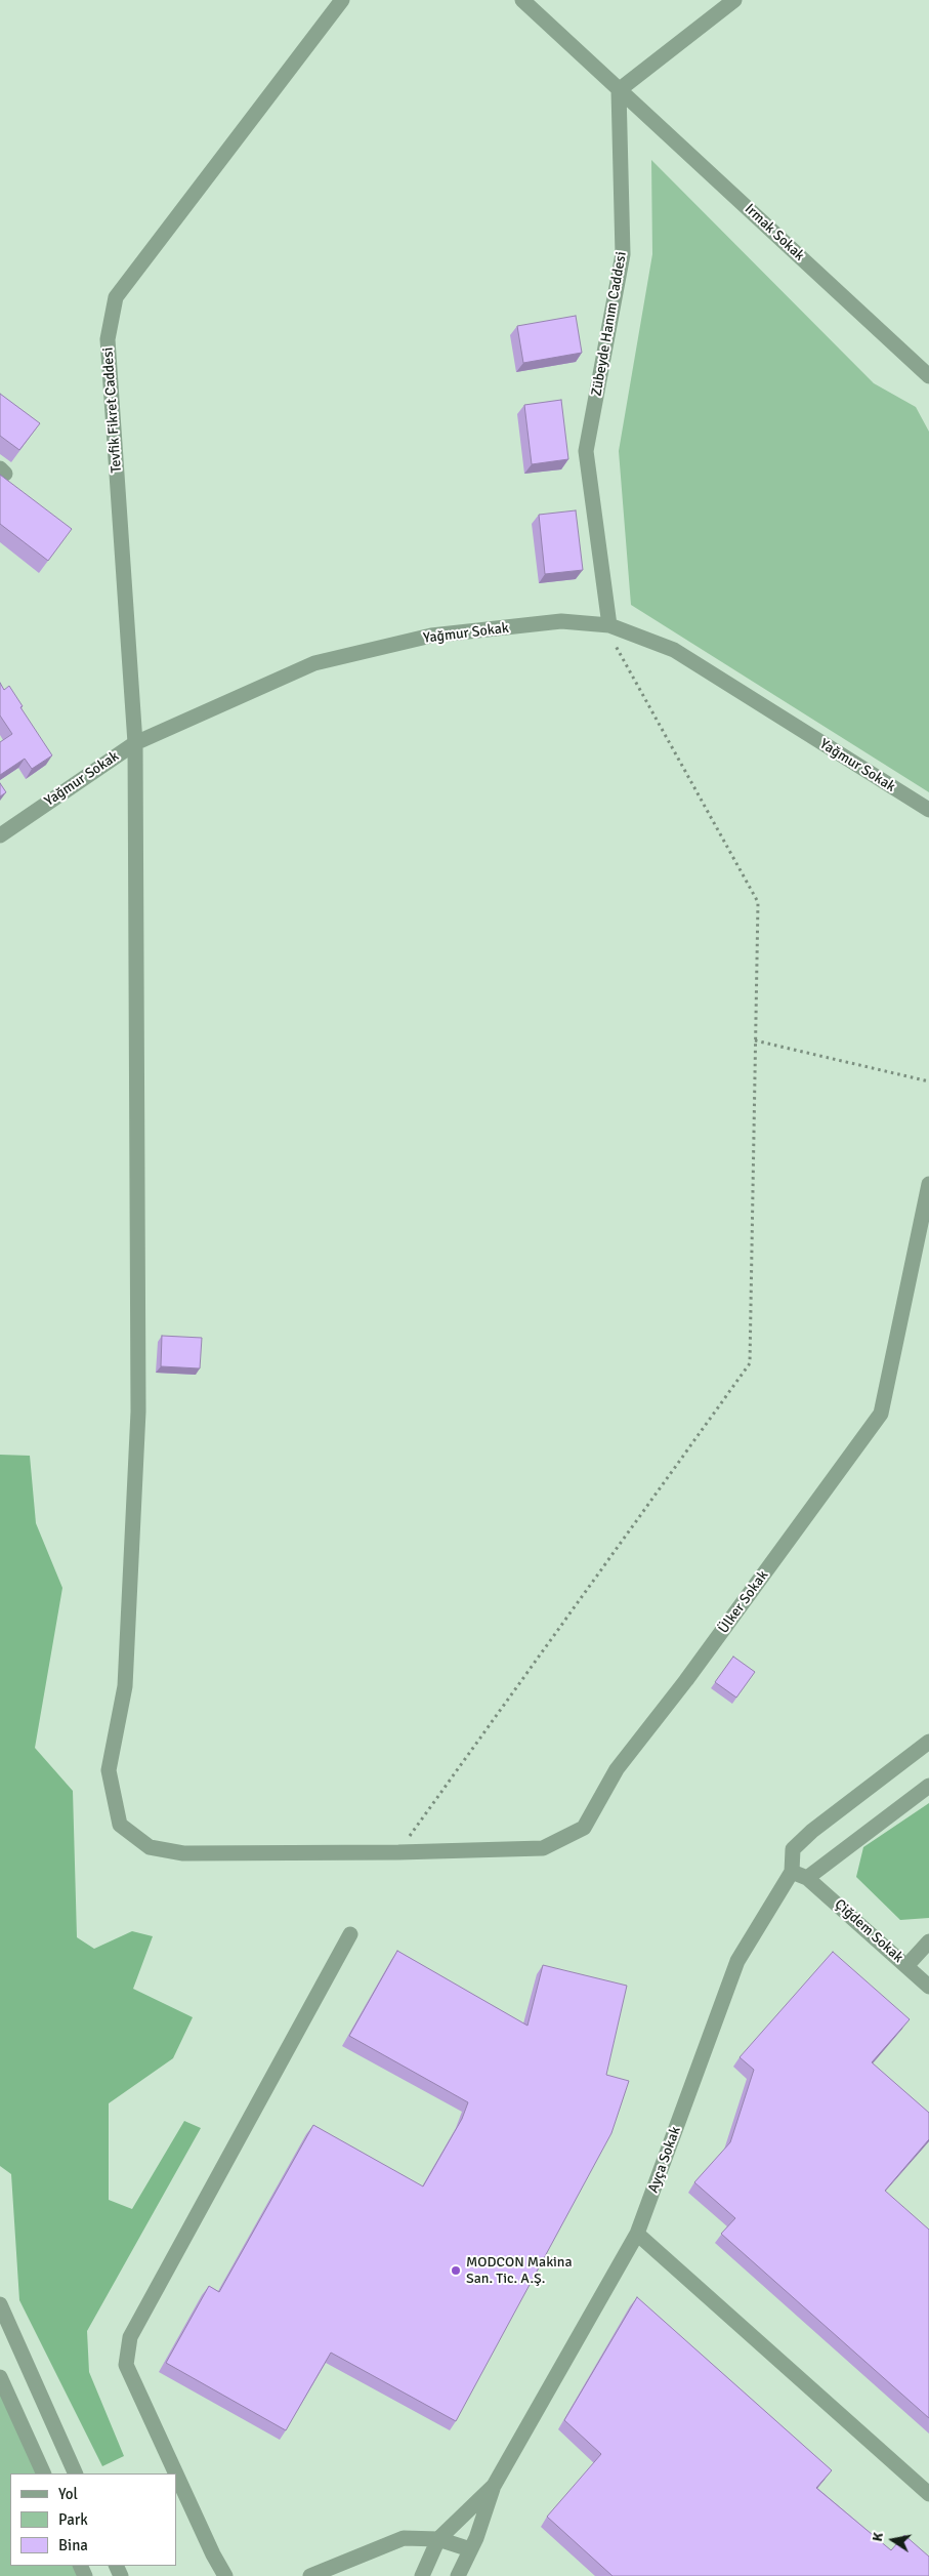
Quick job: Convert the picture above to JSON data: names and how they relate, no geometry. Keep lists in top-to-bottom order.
{
  "streets": {
    "street": [
      "Irmak Sokak",
      "Zübeyde Hanım Caddesi",
      "Tevfik Fikret Caddesi",
      "Yağmur Sokak",
      "Ülker Sokak",
      "Çiğdem Sokak",
      "Ayça Sokak"
    ]
  },
  "crossings": [
    ["Irmak Sokak", "Zübeyde Hanım Caddesi"],
    ["Zübeyde Hanım Caddesi", "Yağmur Sokak"],
    ["Tevfik Fikret Caddesi", "Yağmur Sokak"],
    ["Tevfik Fikret Caddesi", "Ülker Sokak"]
  ],
  "places": ["MODCON Makina San. Tic. A.Ş."],
  "legend": ["Yol", "Park", "Bina"],
  "north": "left"
}
